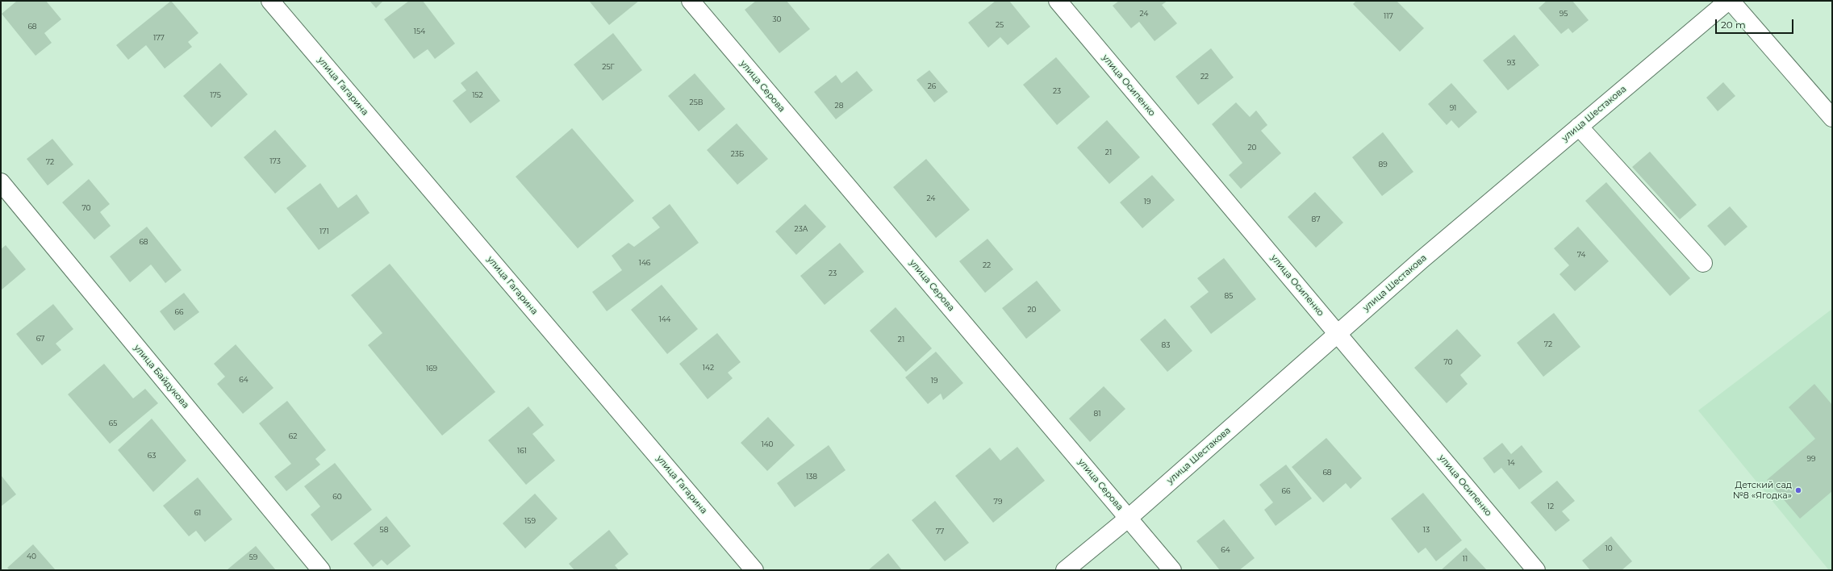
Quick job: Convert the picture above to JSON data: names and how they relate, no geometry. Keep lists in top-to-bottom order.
{
  "streets": {
    "street": [
      "улица Осипенко",
      "улица Гагарина",
      "улица Серова",
      "улица Шестакова",
      "улица Байдукова"
    ]
  },
  "crossings": [
    ["улица Осипенко", "улица Шестакова"],
    ["улица Серова", "улица Шестакова"]
  ],
  "places": ["Детский сад №8 «Ягодка»"],
  "house_numbers": [
    "24",
    "95",
    "117",
    "30",
    "25",
    "68",
    "154",
    "177",
    "93",
    "25Г",
    "22",
    "26",
    "23",
    "175",
    "152",
    "25В",
    "28",
    "91",
    "20",
    "21",
    "23Б",
    "173",
    "72",
    "89",
    "24",
    "19",
    "70",
    "87",
    "23А",
    "171",
    "68",
    "74",
    "146",
    "22",
    "23",
    "85",
    "20",
    "66",
    "144",
    "67",
    "21",
    "72",
    "83",
    "70",
    "142",
    "169",
    "64",
    "19",
    "81",
    "65",
    "62",
    "140",
    "161",
    "63",
    "99",
    "14",
    "68",
    "138",
    "66",
    "60",
    "79",
    "12",
    "61",
    "159",
    "58",
    "13",
    "77",
    "10",
    "64",
    "40",
    "59",
    "11"
  ],
  "scale_bar": "20 m"
}
